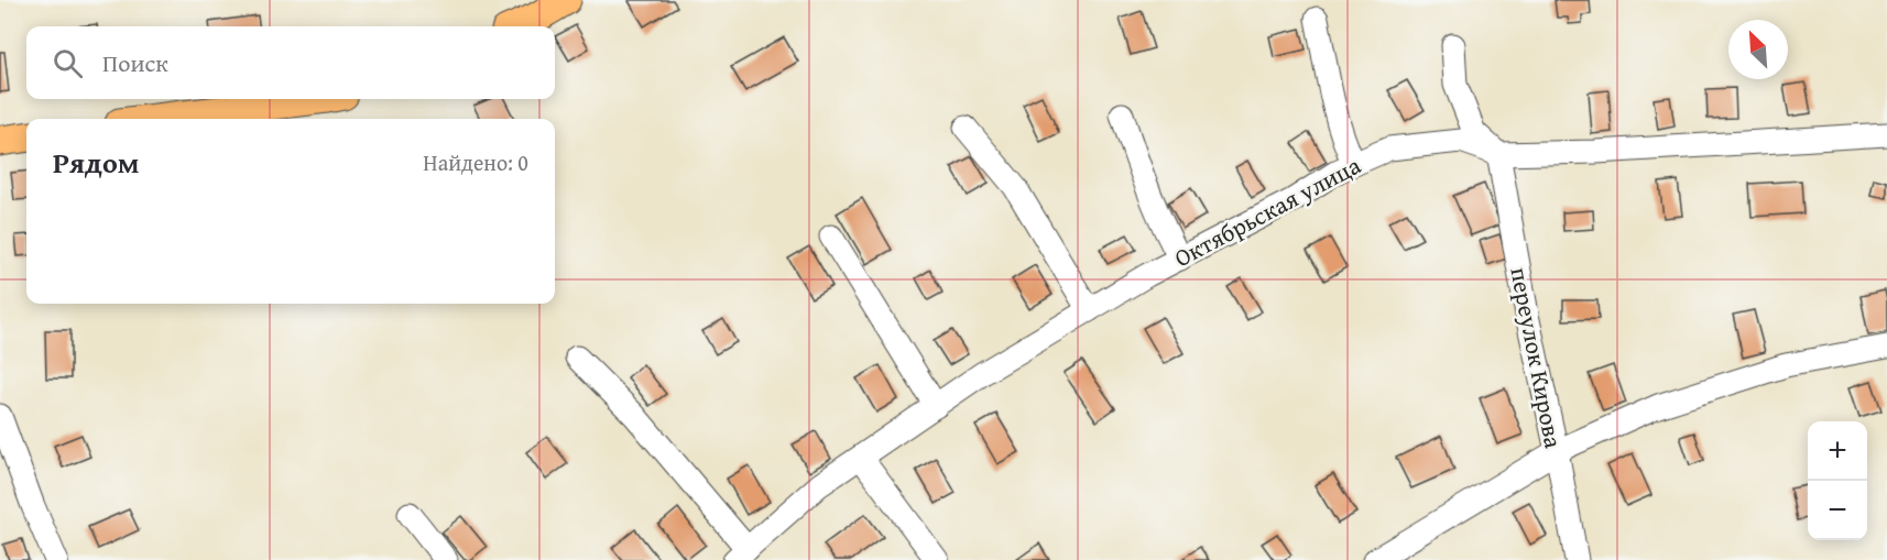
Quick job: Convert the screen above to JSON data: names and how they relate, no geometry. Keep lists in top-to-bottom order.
{
  "streets": {
    "street": ["Октябрьская улица", "переулок Кирова"]
  },
  "crossings": [
    ["Октябрьская улица", "переулок Кирова"]
  ],
  "north": "top left",
  "page": {
    "search": "Поиск",
    "heading": ["Рядом", "Найдено: 0"],
    "map_buttons": ["+", "−"]
  }
}
